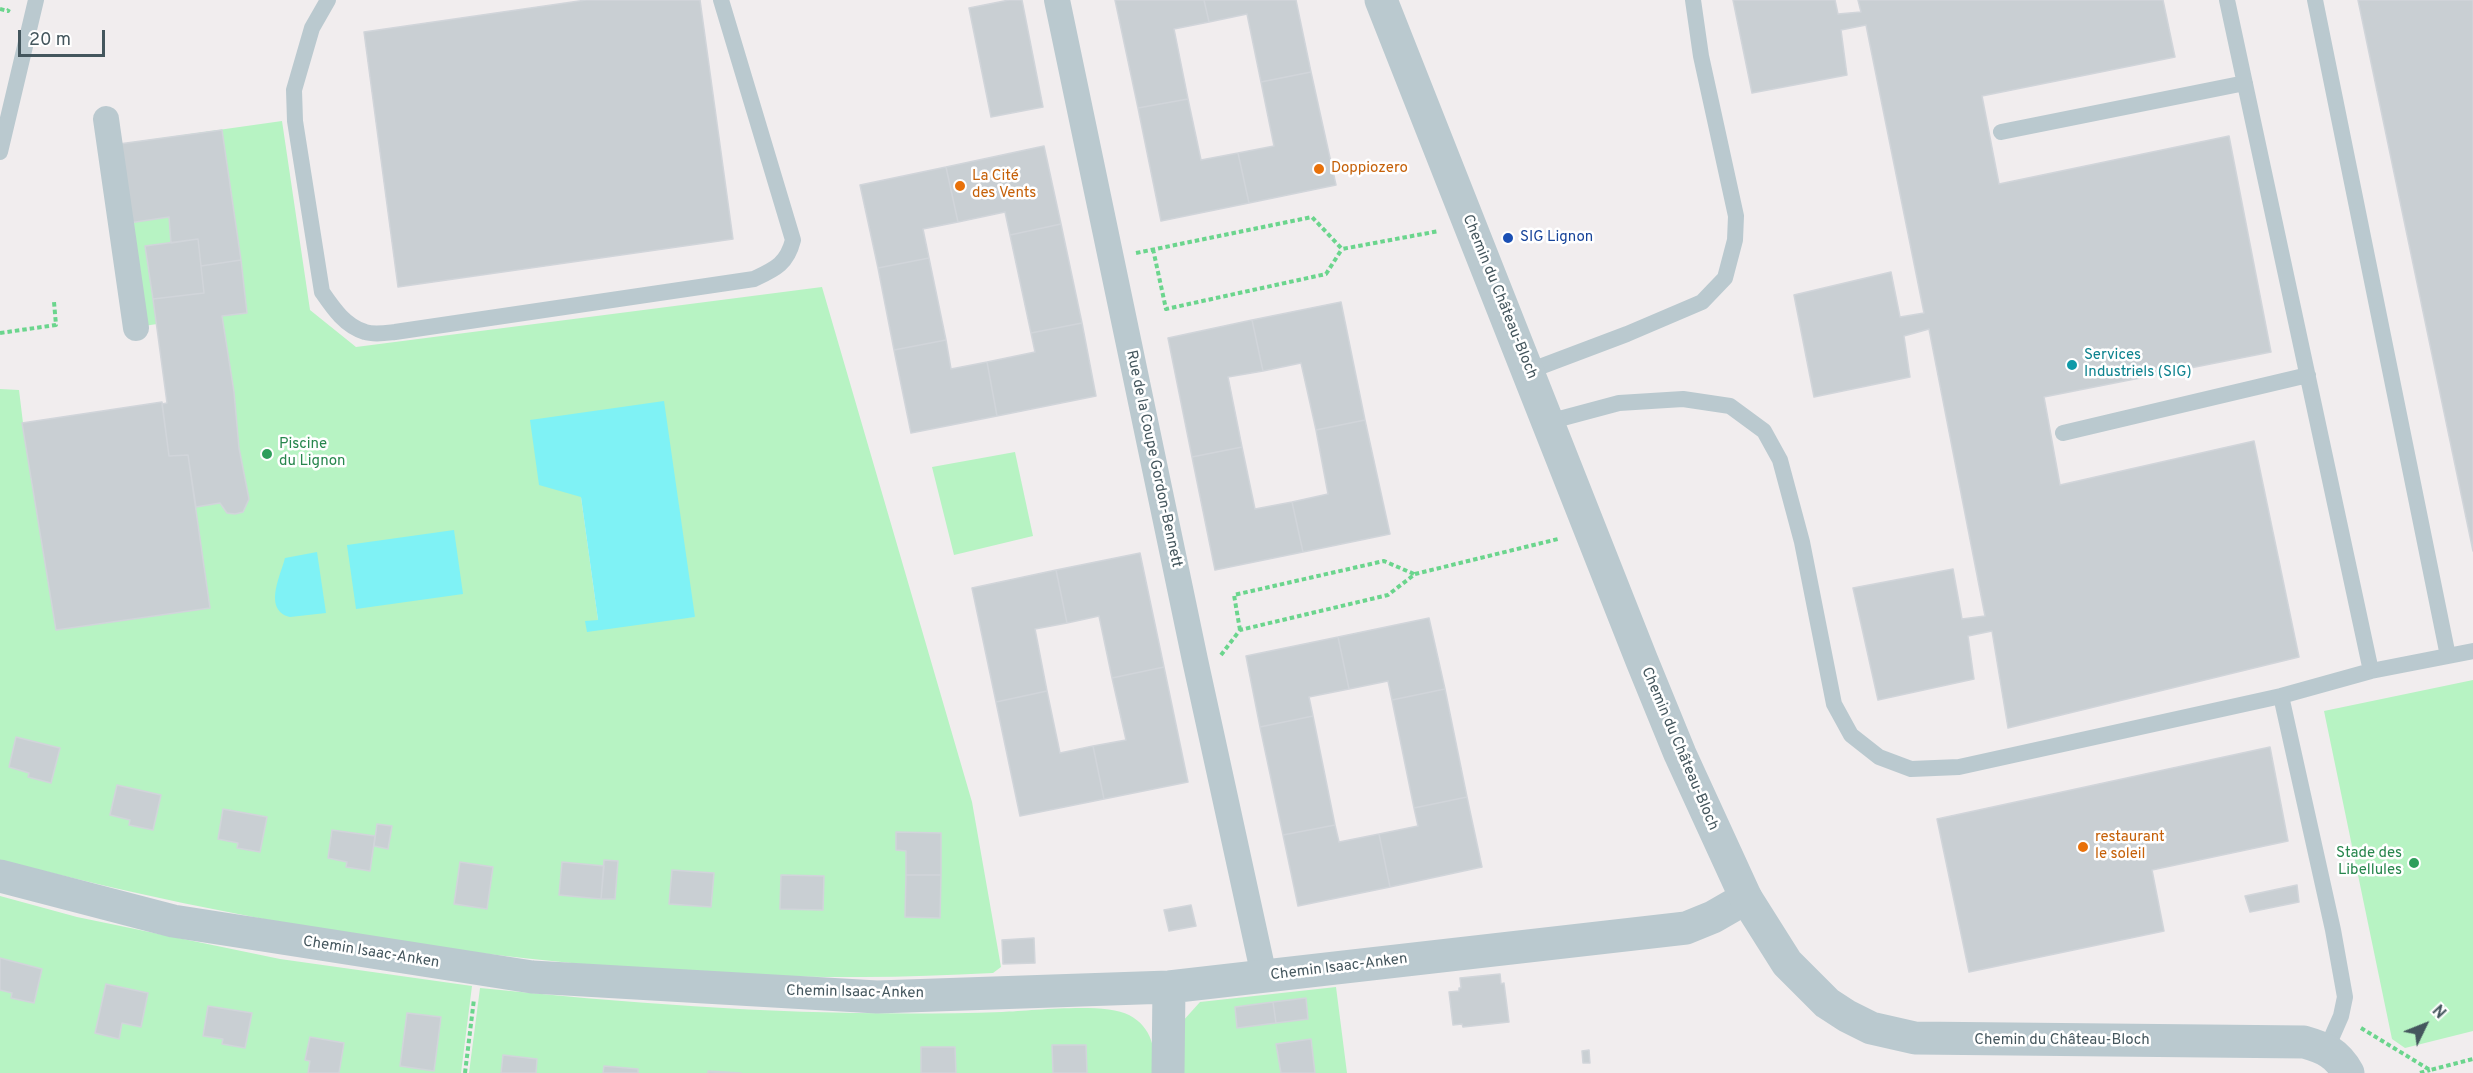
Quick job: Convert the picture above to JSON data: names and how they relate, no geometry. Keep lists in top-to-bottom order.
{
  "streets": {
    "street": ["Chemin du Château-Bloch", "Rue de la Coupe Gordon-Bennett", "Chemin Isaac-Anken"]
  },
  "crossings": [
    ["Chemin du Château-Bloch", "Chemin Isaac-Anken"],
    ["Rue de la Coupe Gordon-Bennett", "Chemin Isaac-Anken"]
  ],
  "places": [
    "Doppiozero",
    "La Cité des Vents",
    "SIG Lignon",
    "Services Industriels (SIG)",
    "Piscine du Lignon",
    "restaurant le soleil",
    "Stade des Libellules"
  ],
  "scale_bar": "20 m",
  "north": "top right"
}
